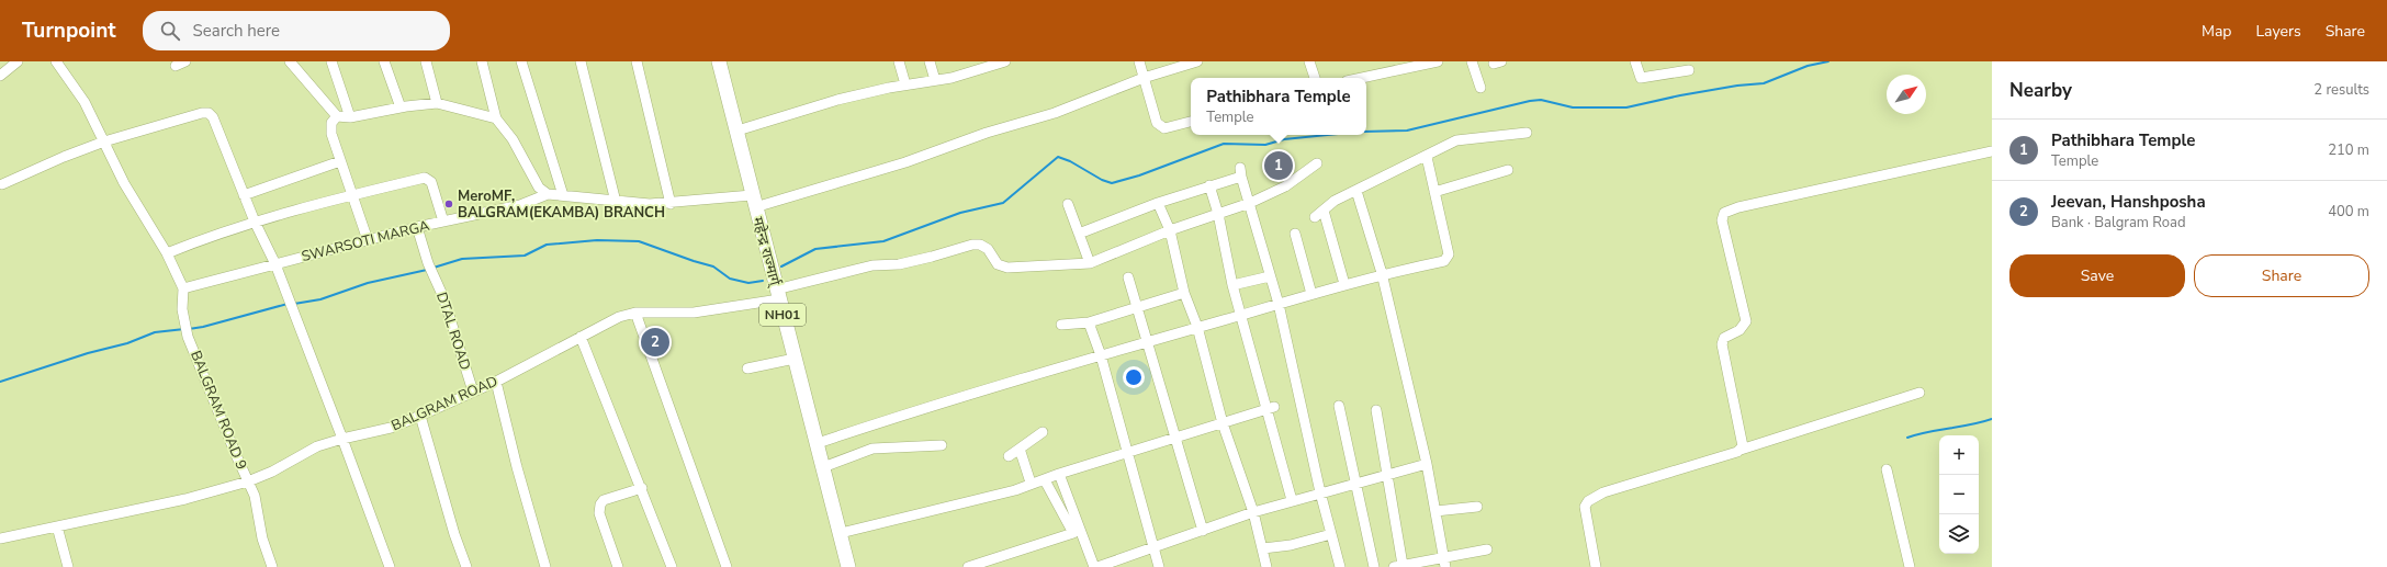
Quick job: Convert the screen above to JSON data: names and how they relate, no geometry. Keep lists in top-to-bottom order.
{
  "streets": {
    "highway": ["महेन्द्र राज्मार्ग्", "NH01"],
    "street": [
      "SWARSOTI MARGA",
      "DTAL ROAD",
      "BALGRAM ROAD",
      "BALGRAM ROAD 9"
    ]
  },
  "crossings": [
    ["SWARSOTI MARGA", "DTAL ROAD"],
    ["SWARSOTI MARGA", "BALGRAM ROAD 9"],
    ["महेन्द्र राज्मार्ग्", "BALGRAM ROAD"],
    ["DTAL ROAD", "BALGRAM ROAD"],
    ["BALGRAM ROAD", "BALGRAM ROAD 9"]
  ],
  "places": ["MeroMF, BALGRAM(EKAMBA) BRANCH"],
  "north": "top right",
  "page": {
    "header": "Turnpoint",
    "search": "Search here",
    "nav": ["Map", "Layers", "Share"],
    "heading": ["Nearby", "2 results"],
    "popup": ["Pathibhara Temple", "Temple"],
    "list": [
      {
        "mark": "1",
        "name": "Pathibhara Temple",
        "note": "Temple",
        "value": "210 m"
      },
      {
        "mark": "2",
        "name": "Jeevan, Hanshposha",
        "note": "Bank · Balgram Road",
        "value": "400 m"
      }
    ],
    "pins": ["1", "2"],
    "buttons": ["Save", "Share"],
    "map_buttons": ["+", "−"]
  }
}
